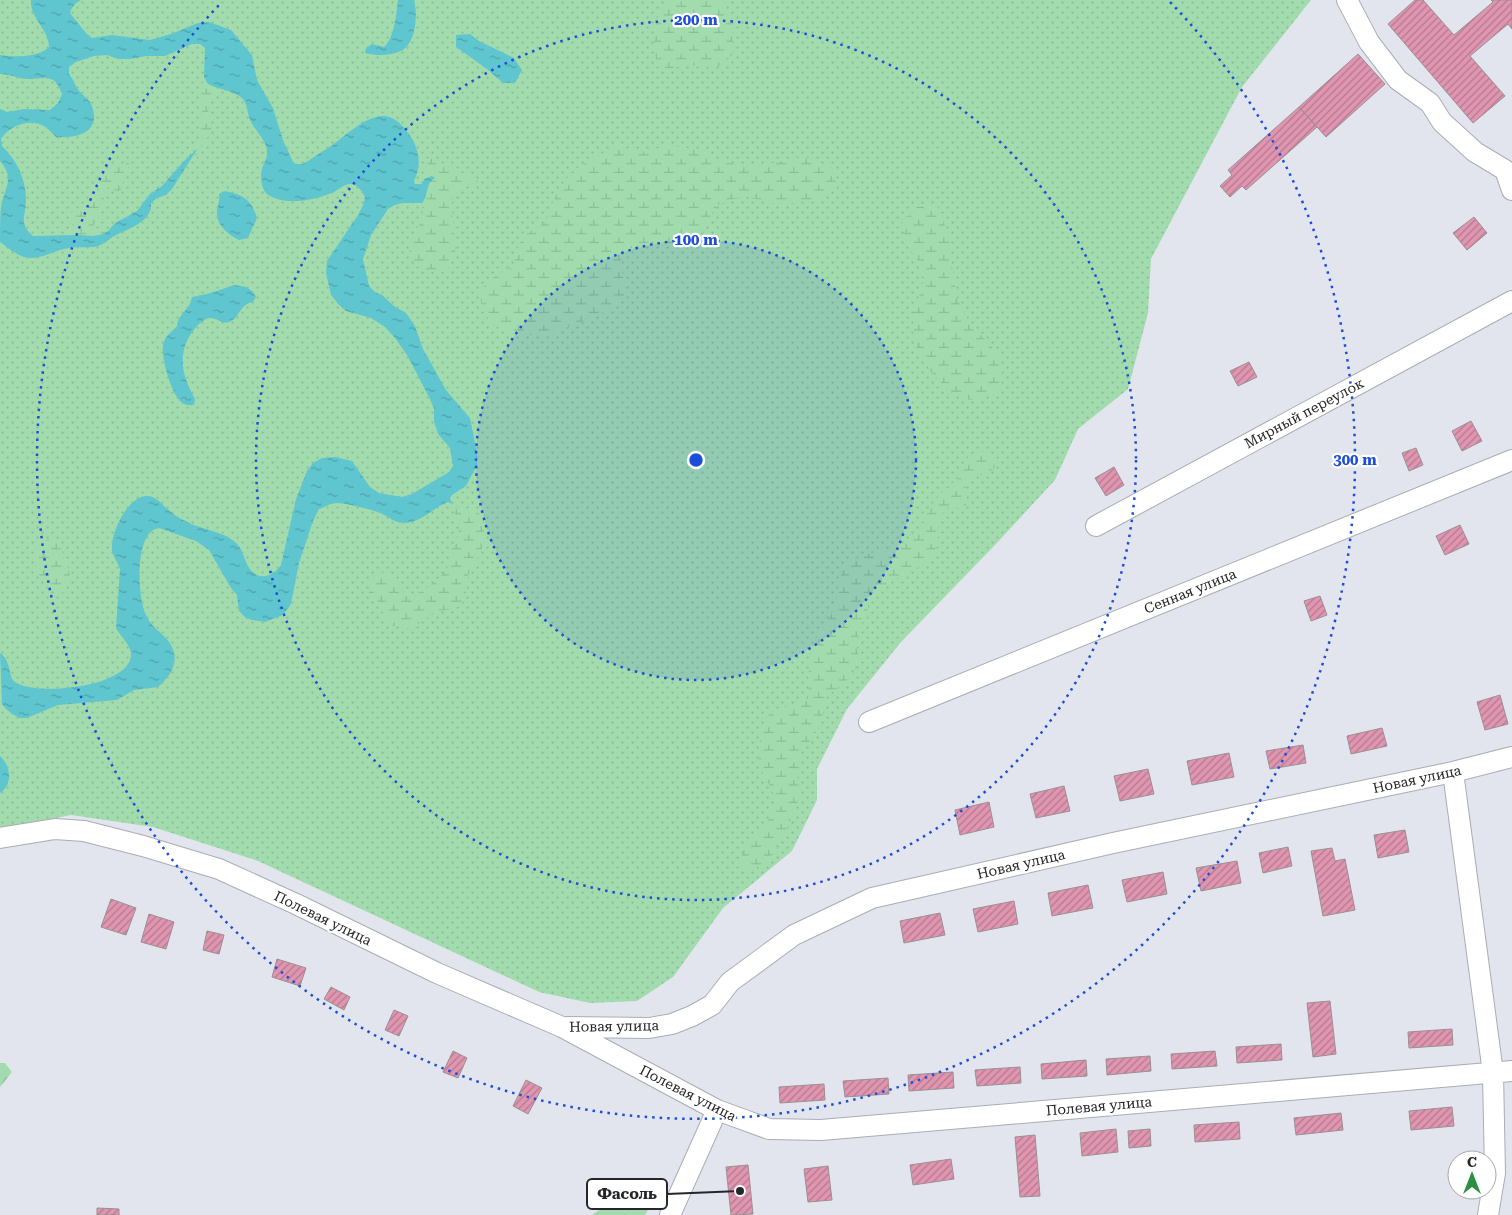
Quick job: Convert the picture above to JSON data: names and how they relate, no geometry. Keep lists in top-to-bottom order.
{
  "streets": {
    "street": [
      "Мирный переулок",
      "Сенная улица",
      "Новая улица",
      "Полевая улица"
    ]
  },
  "crossings": [
    ["Новая улица", "Полевая улица"]
  ],
  "places": ["Фасоль"],
  "north": "top",
  "rings": ["200 m", "100 m", "300 m"]
}
